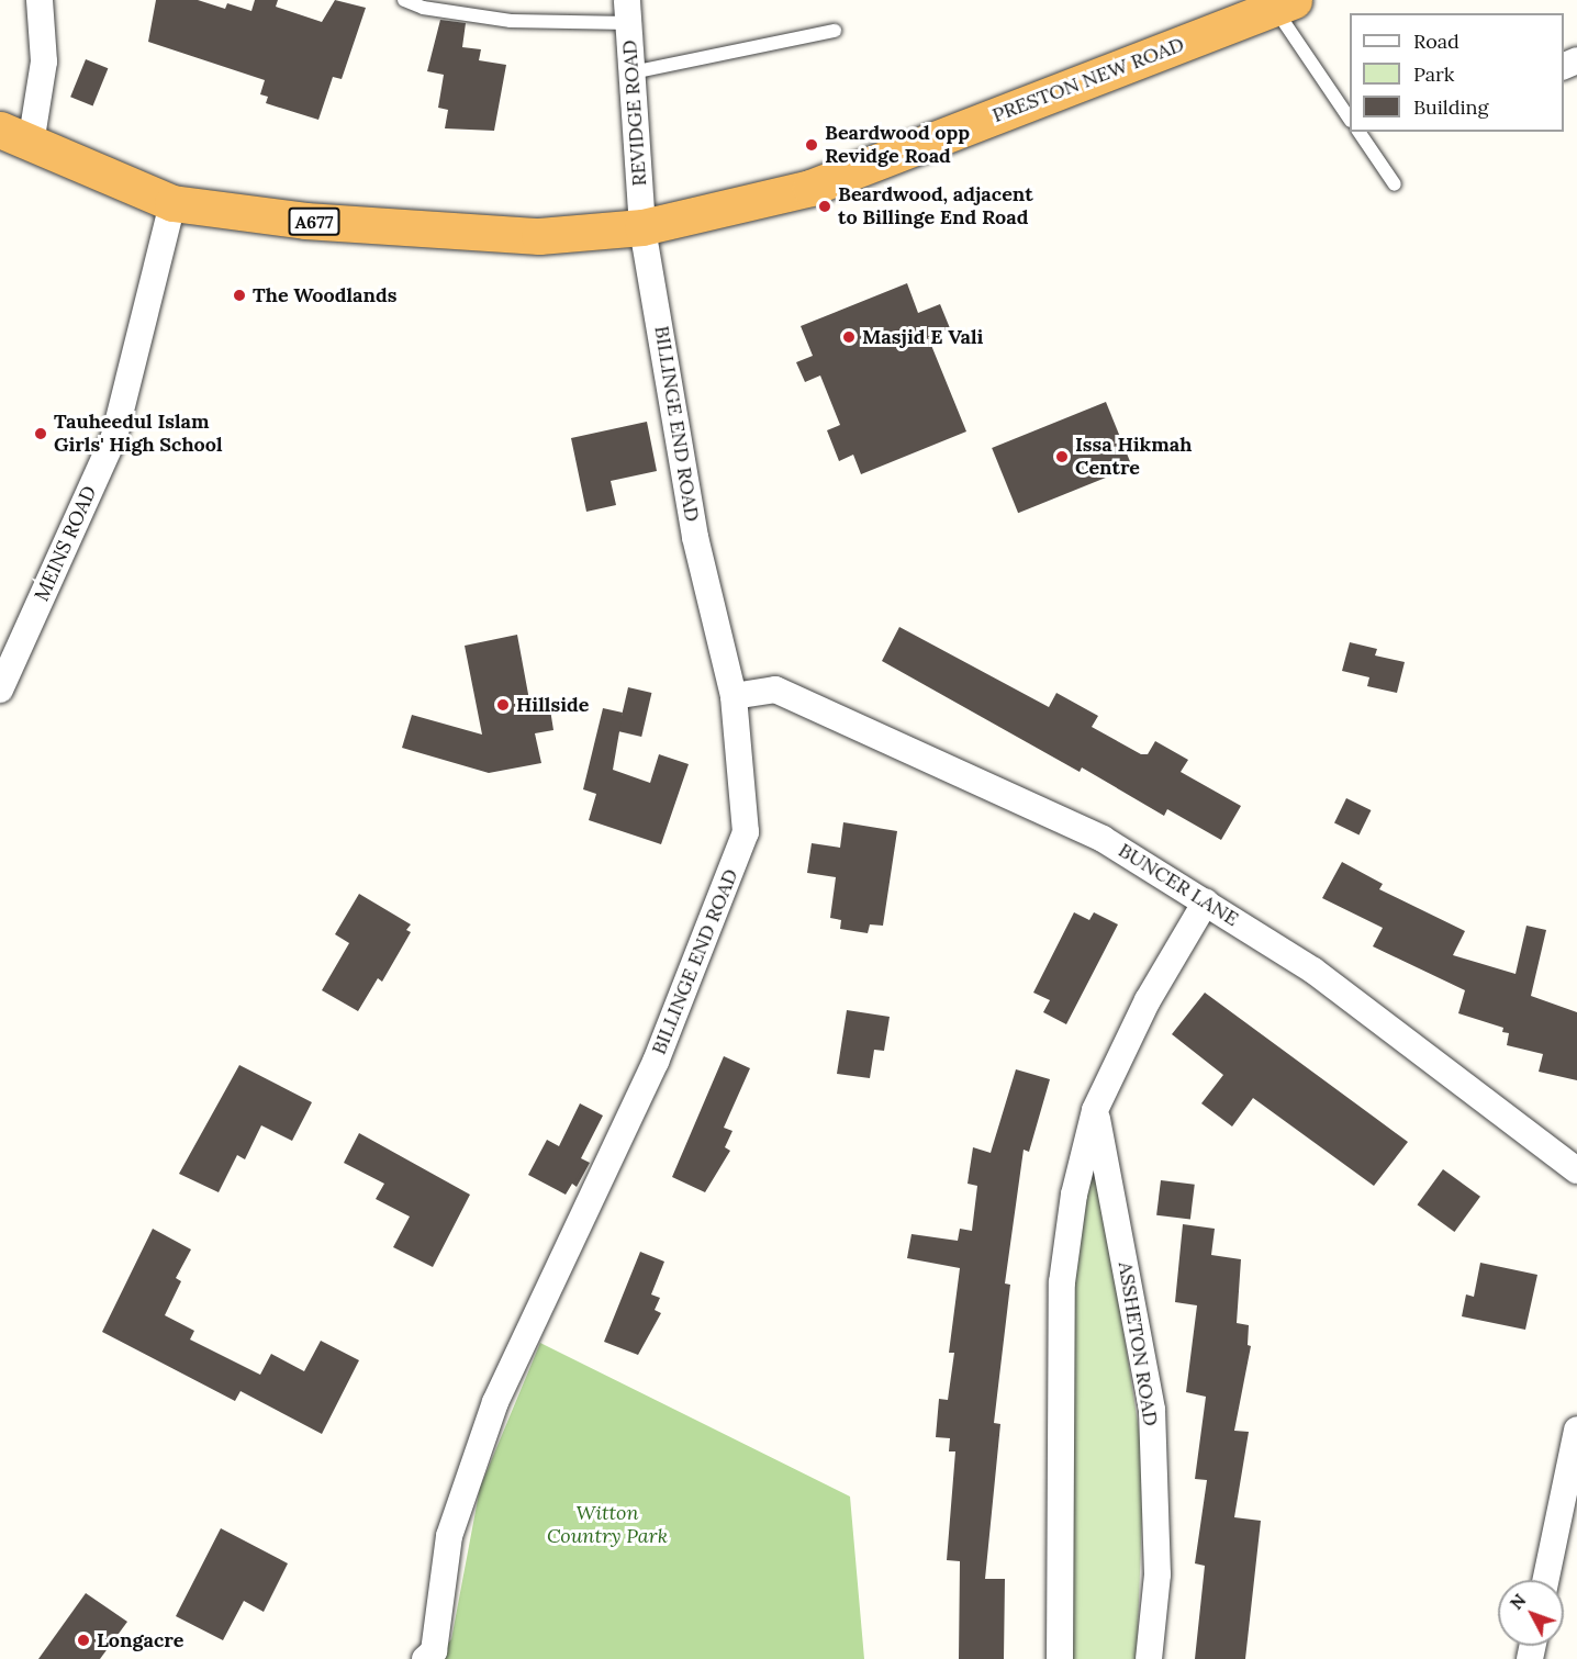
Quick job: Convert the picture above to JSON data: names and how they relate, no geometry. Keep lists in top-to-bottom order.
{
  "streets": {
    "highway": ["PRESTON NEW ROAD", "A677"],
    "street": [
      "REVIDGE ROAD",
      "BILLINGE END ROAD",
      "MEINS ROAD",
      "BUNCER LANE",
      "ASSHETON ROAD"
    ]
  },
  "crossings": [
    ["PRESTON NEW ROAD", "REVIDGE ROAD"],
    ["PRESTON NEW ROAD", "BILLINGE END ROAD"],
    ["PRESTON NEW ROAD", "MEINS ROAD"],
    ["REVIDGE ROAD", "BILLINGE END ROAD"],
    ["BILLINGE END ROAD", "BUNCER LANE"]
  ],
  "parks": ["Witton Country Park"],
  "places": [
    "Beardwood opp Revidge Road",
    "Beardwood, adjacent to Billinge End Road",
    "The Woodlands",
    "Masjid E Vali",
    "Tauheedul Islam Girls' High School",
    "Issa Hikmah Centre",
    "Hillside",
    "Longacre"
  ],
  "legend": ["Road", "Park", "Building"],
  "north": "top left"
}
